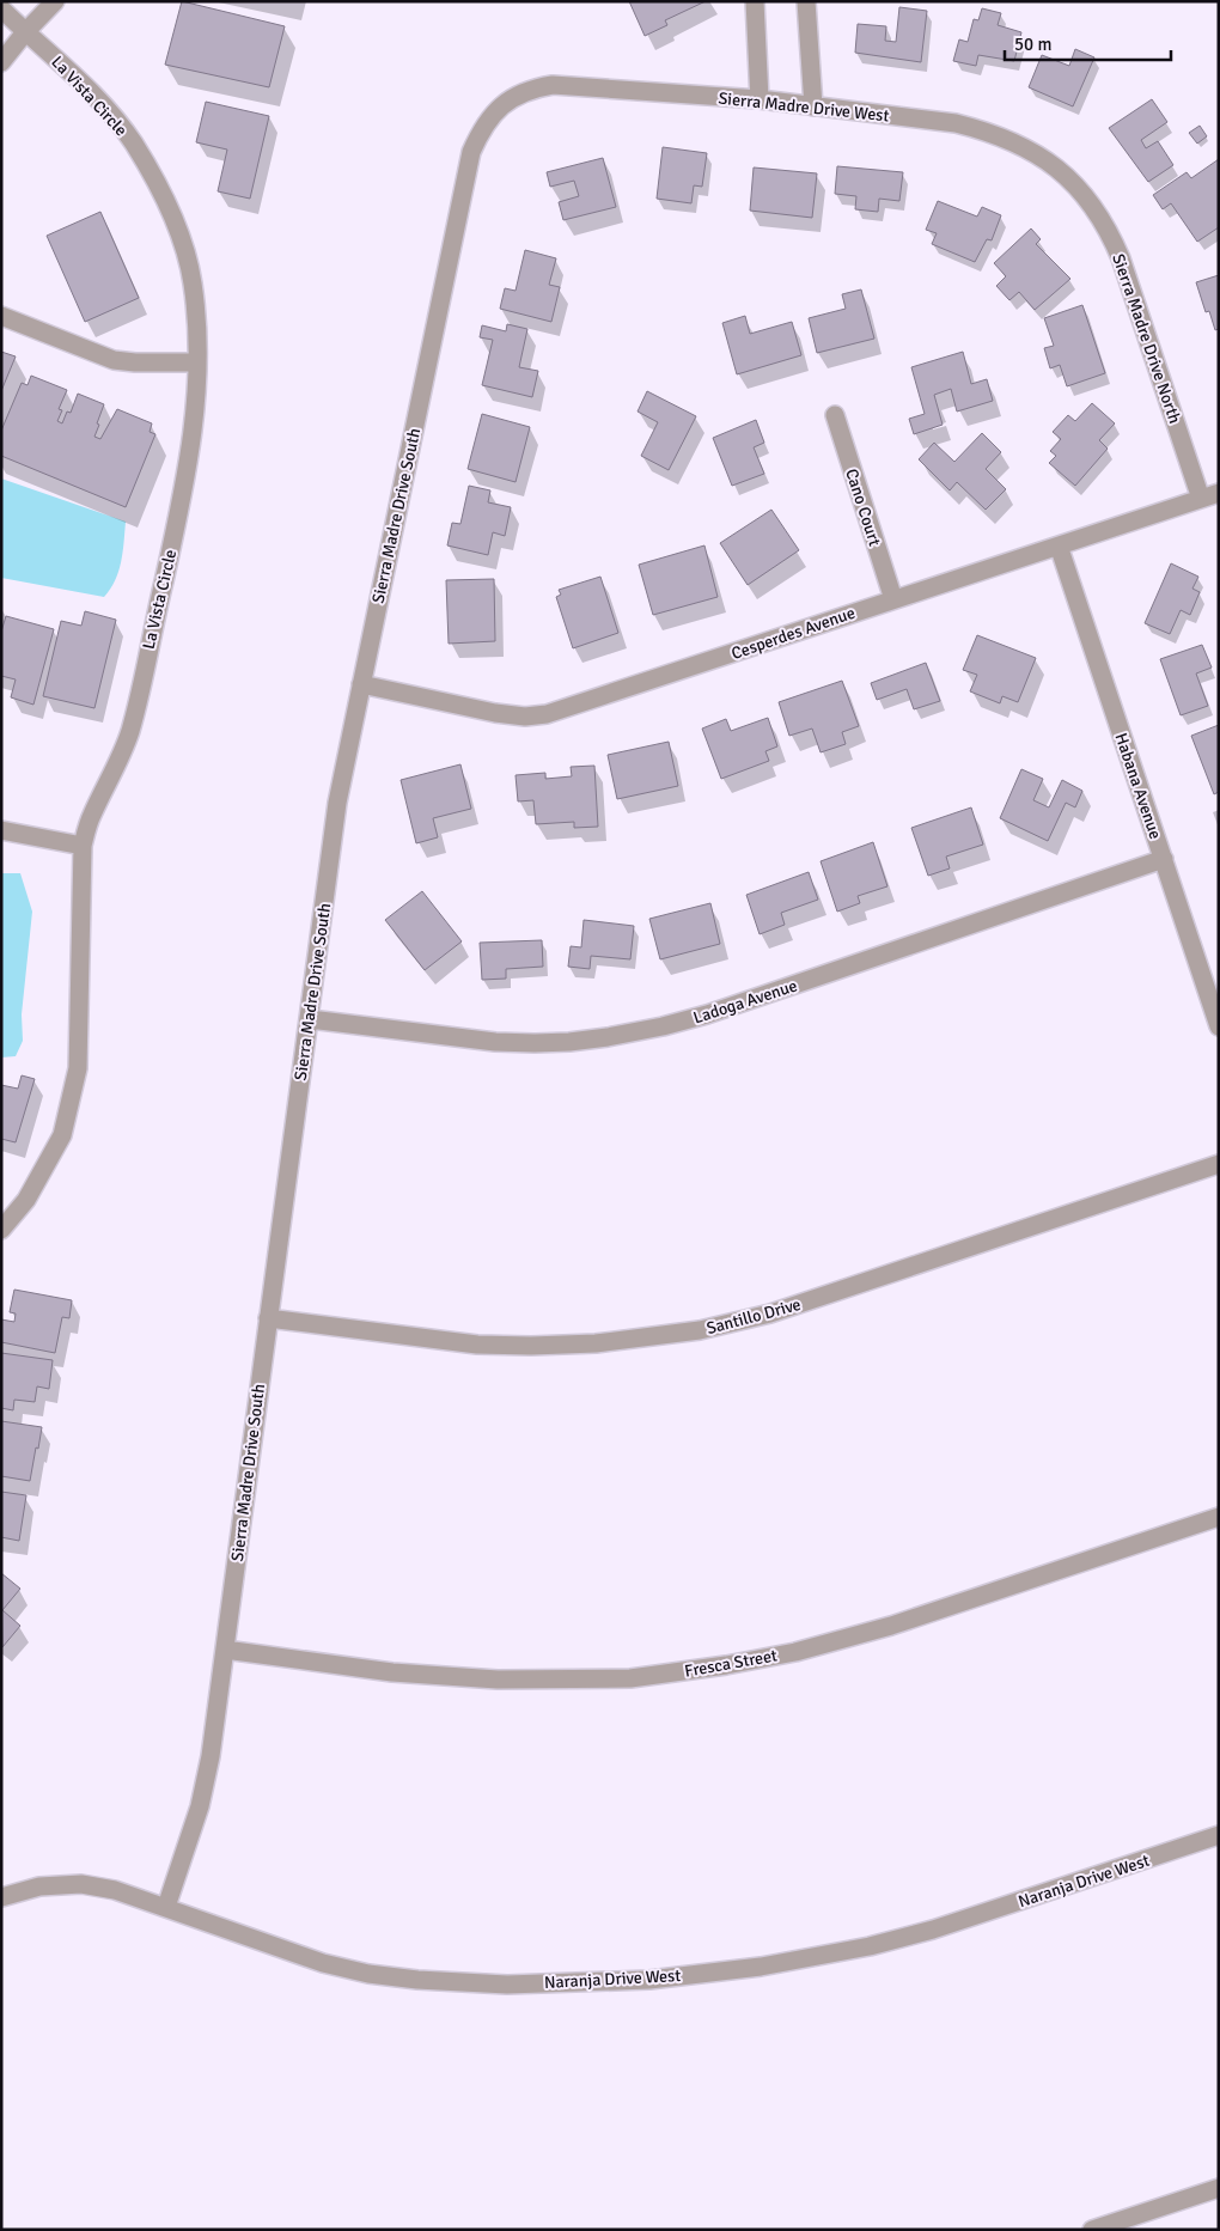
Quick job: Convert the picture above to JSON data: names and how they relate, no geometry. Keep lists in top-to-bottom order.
{
  "streets": {
    "street": [
      "La Vista Circle",
      "Sierra Madre Drive West",
      "Sierra Madre Drive North",
      "Cano Court",
      "Sierra Madre Drive South",
      "Cesperdes Avenue",
      "Habana Avenue",
      "Ladoga Avenue",
      "Santillo Drive",
      "Fresca Street",
      "Naranja Drive West"
    ]
  },
  "crossings": [
    ["Sierra Madre Drive West", "Sierra Madre Drive North"],
    ["Sierra Madre Drive West", "Sierra Madre Drive South"],
    ["Sierra Madre Drive North", "Cesperdes Avenue"],
    ["Cano Court", "Cesperdes Avenue"],
    ["Sierra Madre Drive South", "Cesperdes Avenue"],
    ["Sierra Madre Drive South", "Ladoga Avenue"],
    ["Sierra Madre Drive South", "Santillo Drive"],
    ["Sierra Madre Drive South", "Fresca Street"],
    ["Sierra Madre Drive South", "Naranja Drive West"],
    ["Cesperdes Avenue", "Habana Avenue"],
    ["Habana Avenue", "Ladoga Avenue"]
  ],
  "scale_bar": "50 m"
}
